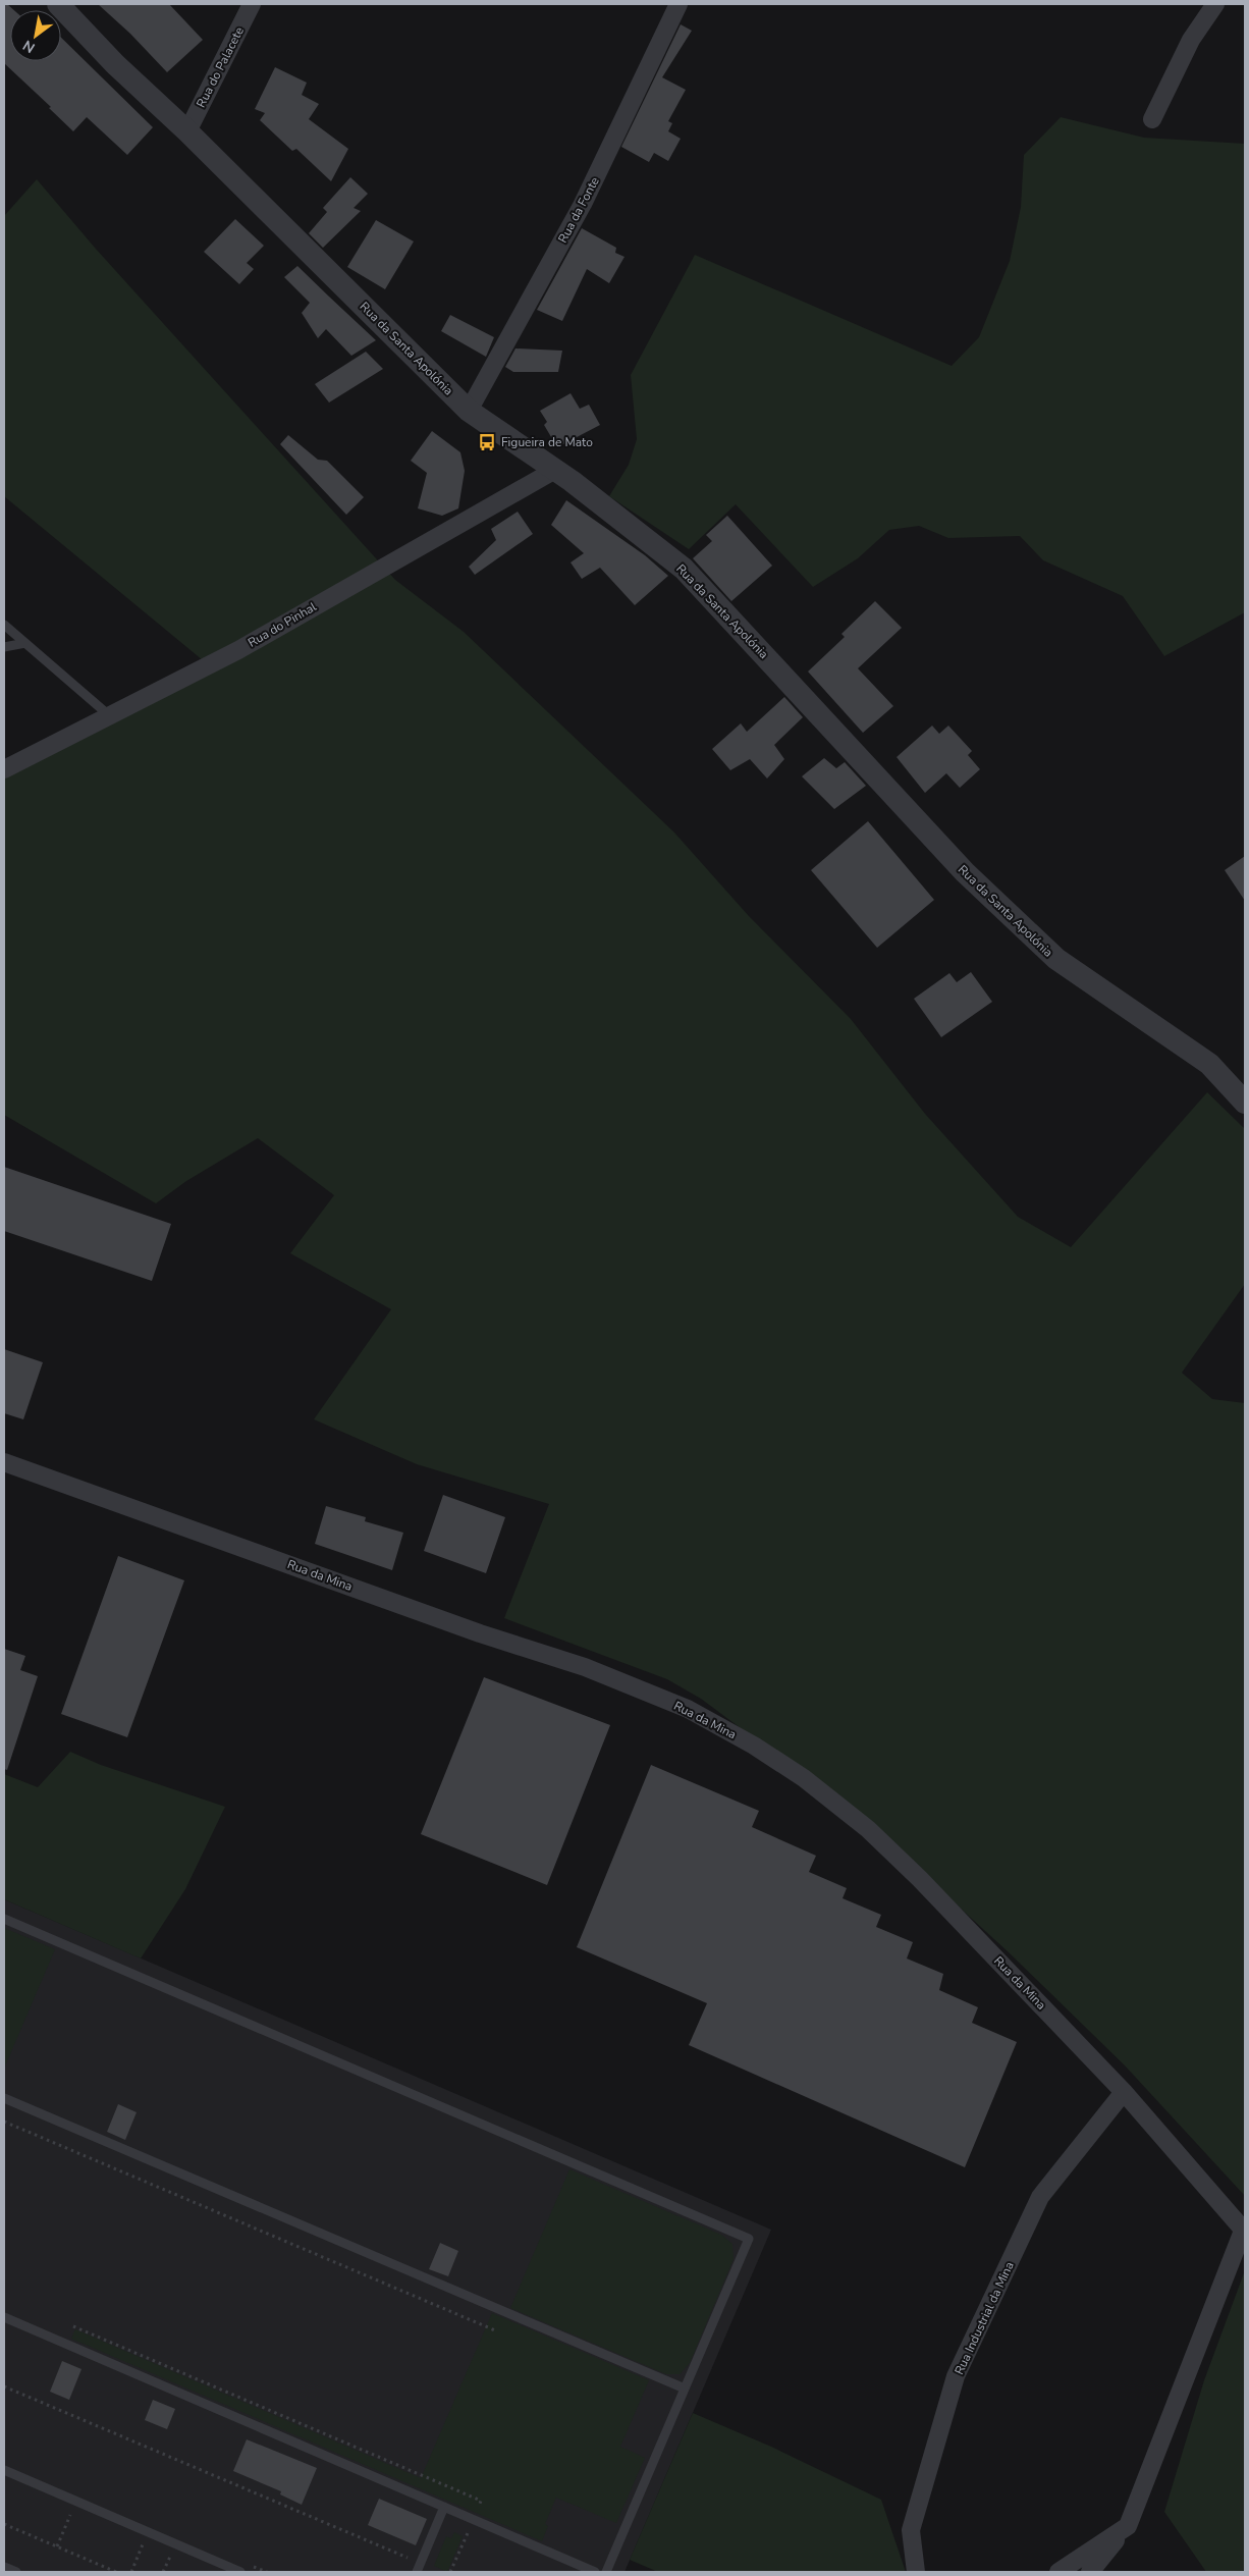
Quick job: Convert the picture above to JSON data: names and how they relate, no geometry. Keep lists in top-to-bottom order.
{
  "streets": {
    "street": [
      "Rua do Palacete",
      "Rua da Fonte",
      "Rua da Santa Apolónia",
      "Rua do Pinhal",
      "Rua da Mina",
      "Rua Industrial da Mina"
    ]
  },
  "crossings": [
    ["Rua do Palacete", "Rua da Santa Apolónia"],
    ["Rua da Fonte", "Rua da Santa Apolónia"],
    ["Rua da Santa Apolónia", "Rua do Pinhal"],
    ["Rua da Mina", "Rua Industrial da Mina"]
  ],
  "places": {
    "bus stop": ["Figueira de Mato"]
  },
  "north": "bottom left"
}
